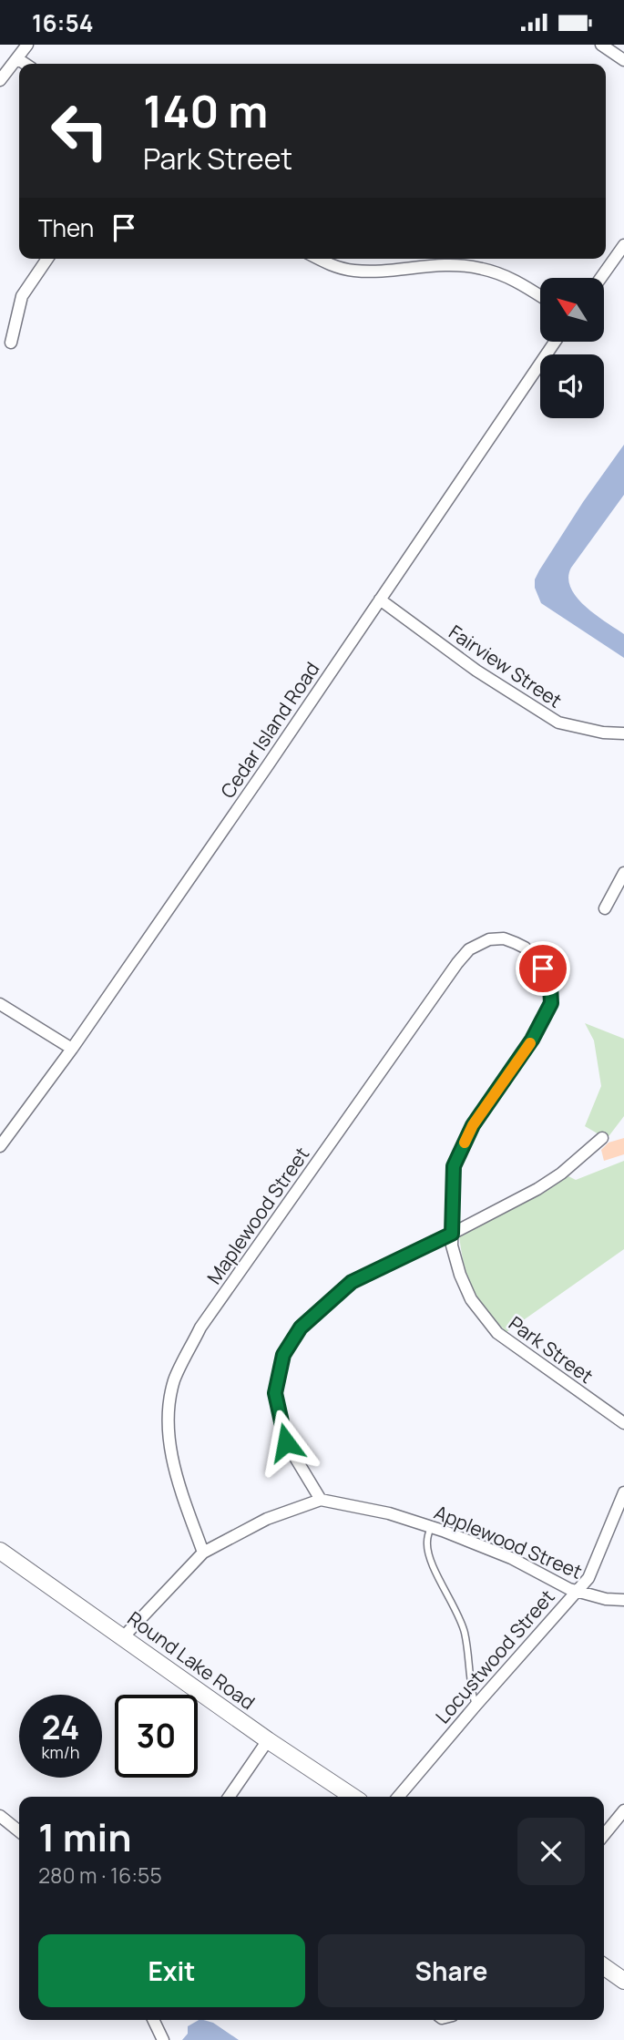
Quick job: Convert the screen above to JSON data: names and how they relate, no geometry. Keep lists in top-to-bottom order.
{
  "streets": {
    "street": [
      "Fairview Street",
      "Cedar Island Road",
      "Maplewood Street",
      "Park Street",
      "Applewood Street",
      "Locustwood Street",
      "Round Lake Road"
    ]
  },
  "crossings": [
    ["Fairview Street", "Cedar Island Road"],
    ["Maplewood Street", "Park Street"],
    ["Applewood Street", "Locustwood Street"]
  ],
  "north": "top left",
  "page": {
    "status": "16:54",
    "turn": ["140 m", "Park Street"],
    "then": "Then",
    "speed": "24 km/h",
    "limit": "30",
    "heading": ["1 min", "280 m · 16:55"],
    "buttons": ["Exit", "Share"]
  }
}
